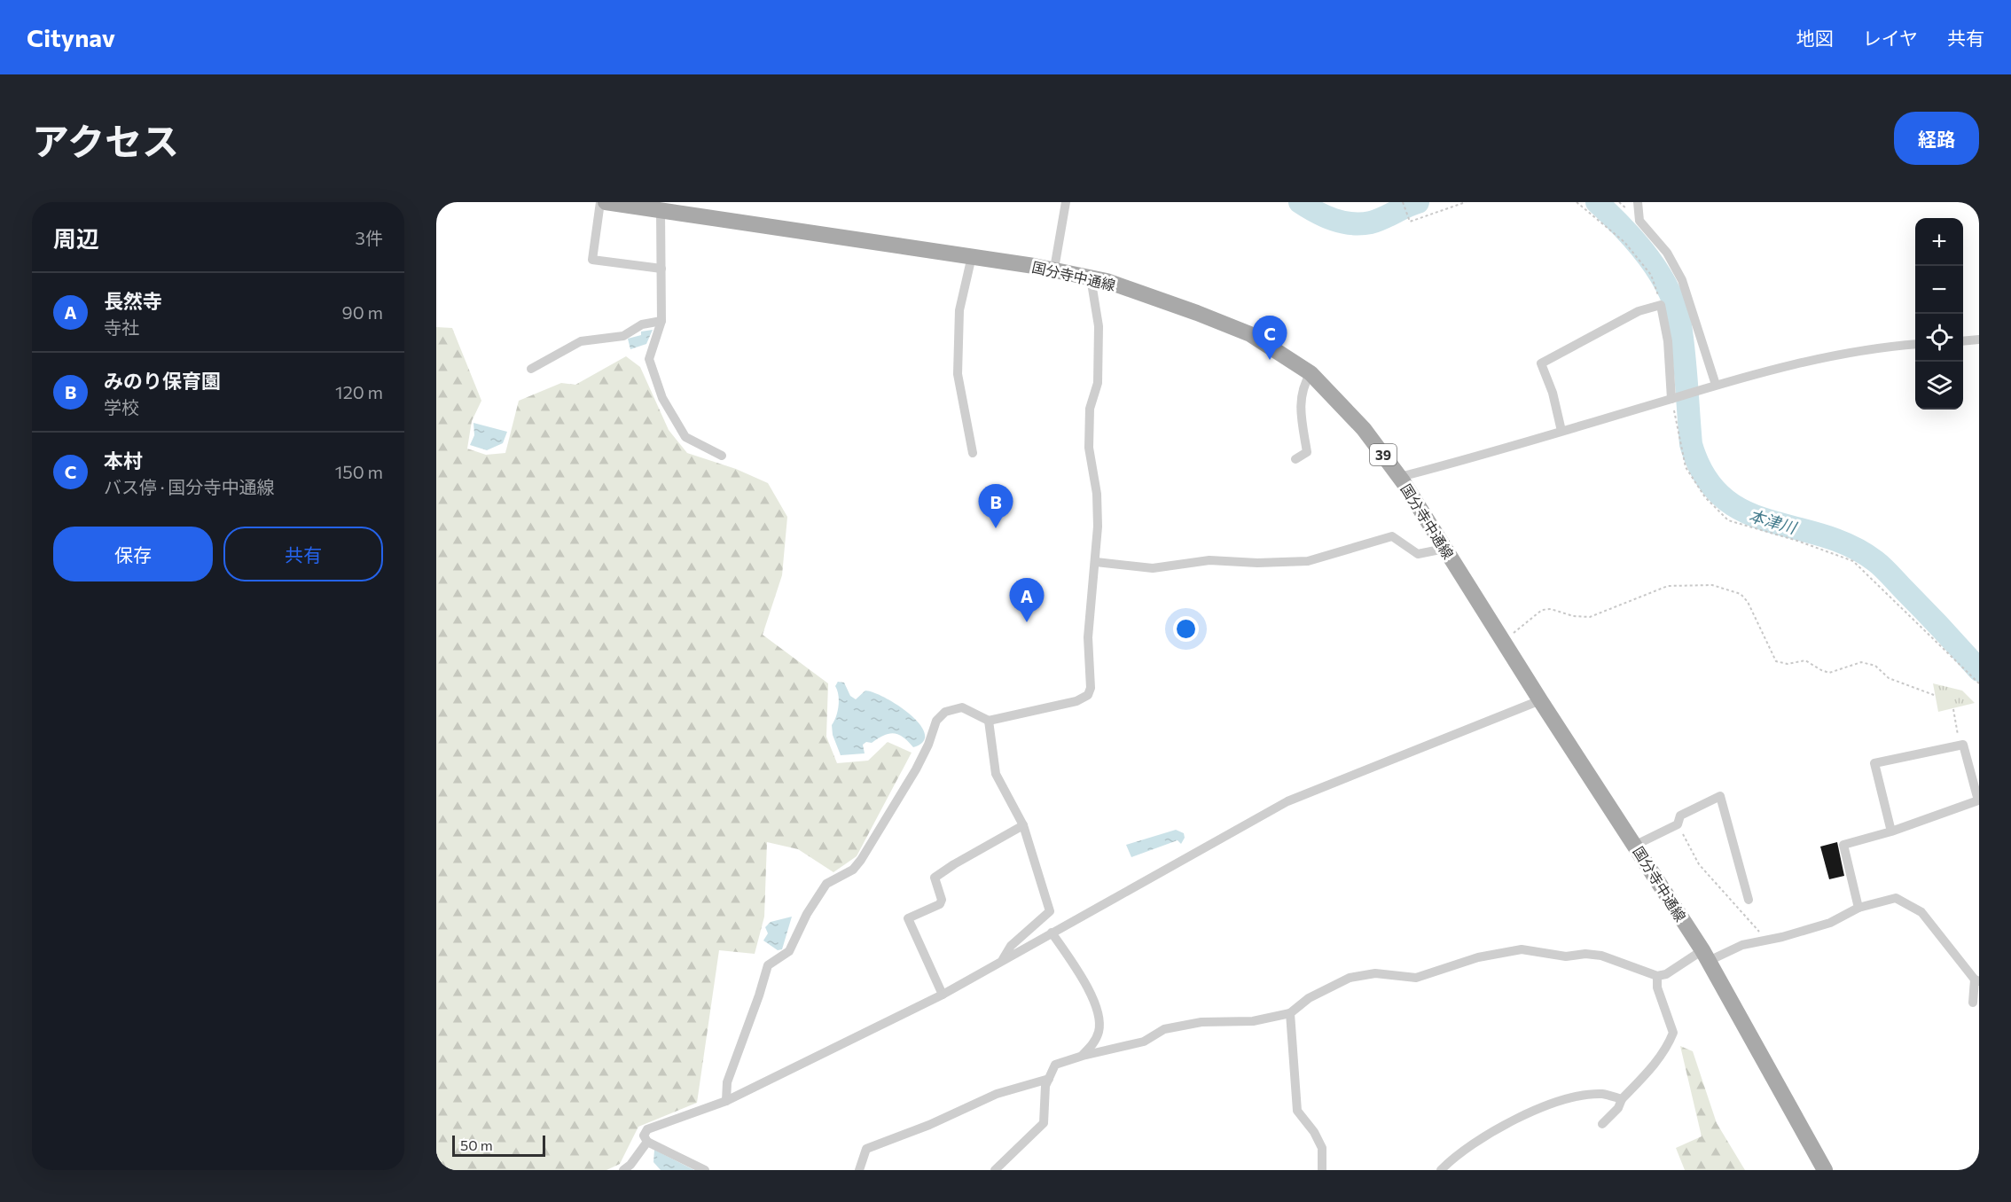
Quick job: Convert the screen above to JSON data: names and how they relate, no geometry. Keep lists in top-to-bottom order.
{
  "streets": {
    "main road": ["国分寺中通線", "39"]
  },
  "water": ["本津川"],
  "scale_bar": "50 m",
  "page": {
    "header": "Citynav",
    "nav": ["地図", "レイヤ", "共有"],
    "title": "アクセス",
    "buttons": [
      "経路",
      ["保存", "共有"]
    ],
    "heading": ["周辺", "3件"],
    "map_buttons": ["+", "−"],
    "list": [
      {
        "mark": "A",
        "name": "長然寺",
        "note": "寺社",
        "value": "90 m"
      },
      {
        "mark": "B",
        "name": "みのり保育園",
        "note": "学校",
        "value": "120 m"
      },
      {
        "mark": "C",
        "name": "本村",
        "note": "バス停 · 国分寺中通線",
        "value": "150 m"
      }
    ],
    "pins": ["C", "B", "A"],
    "scale": "50 m"
  }
}
